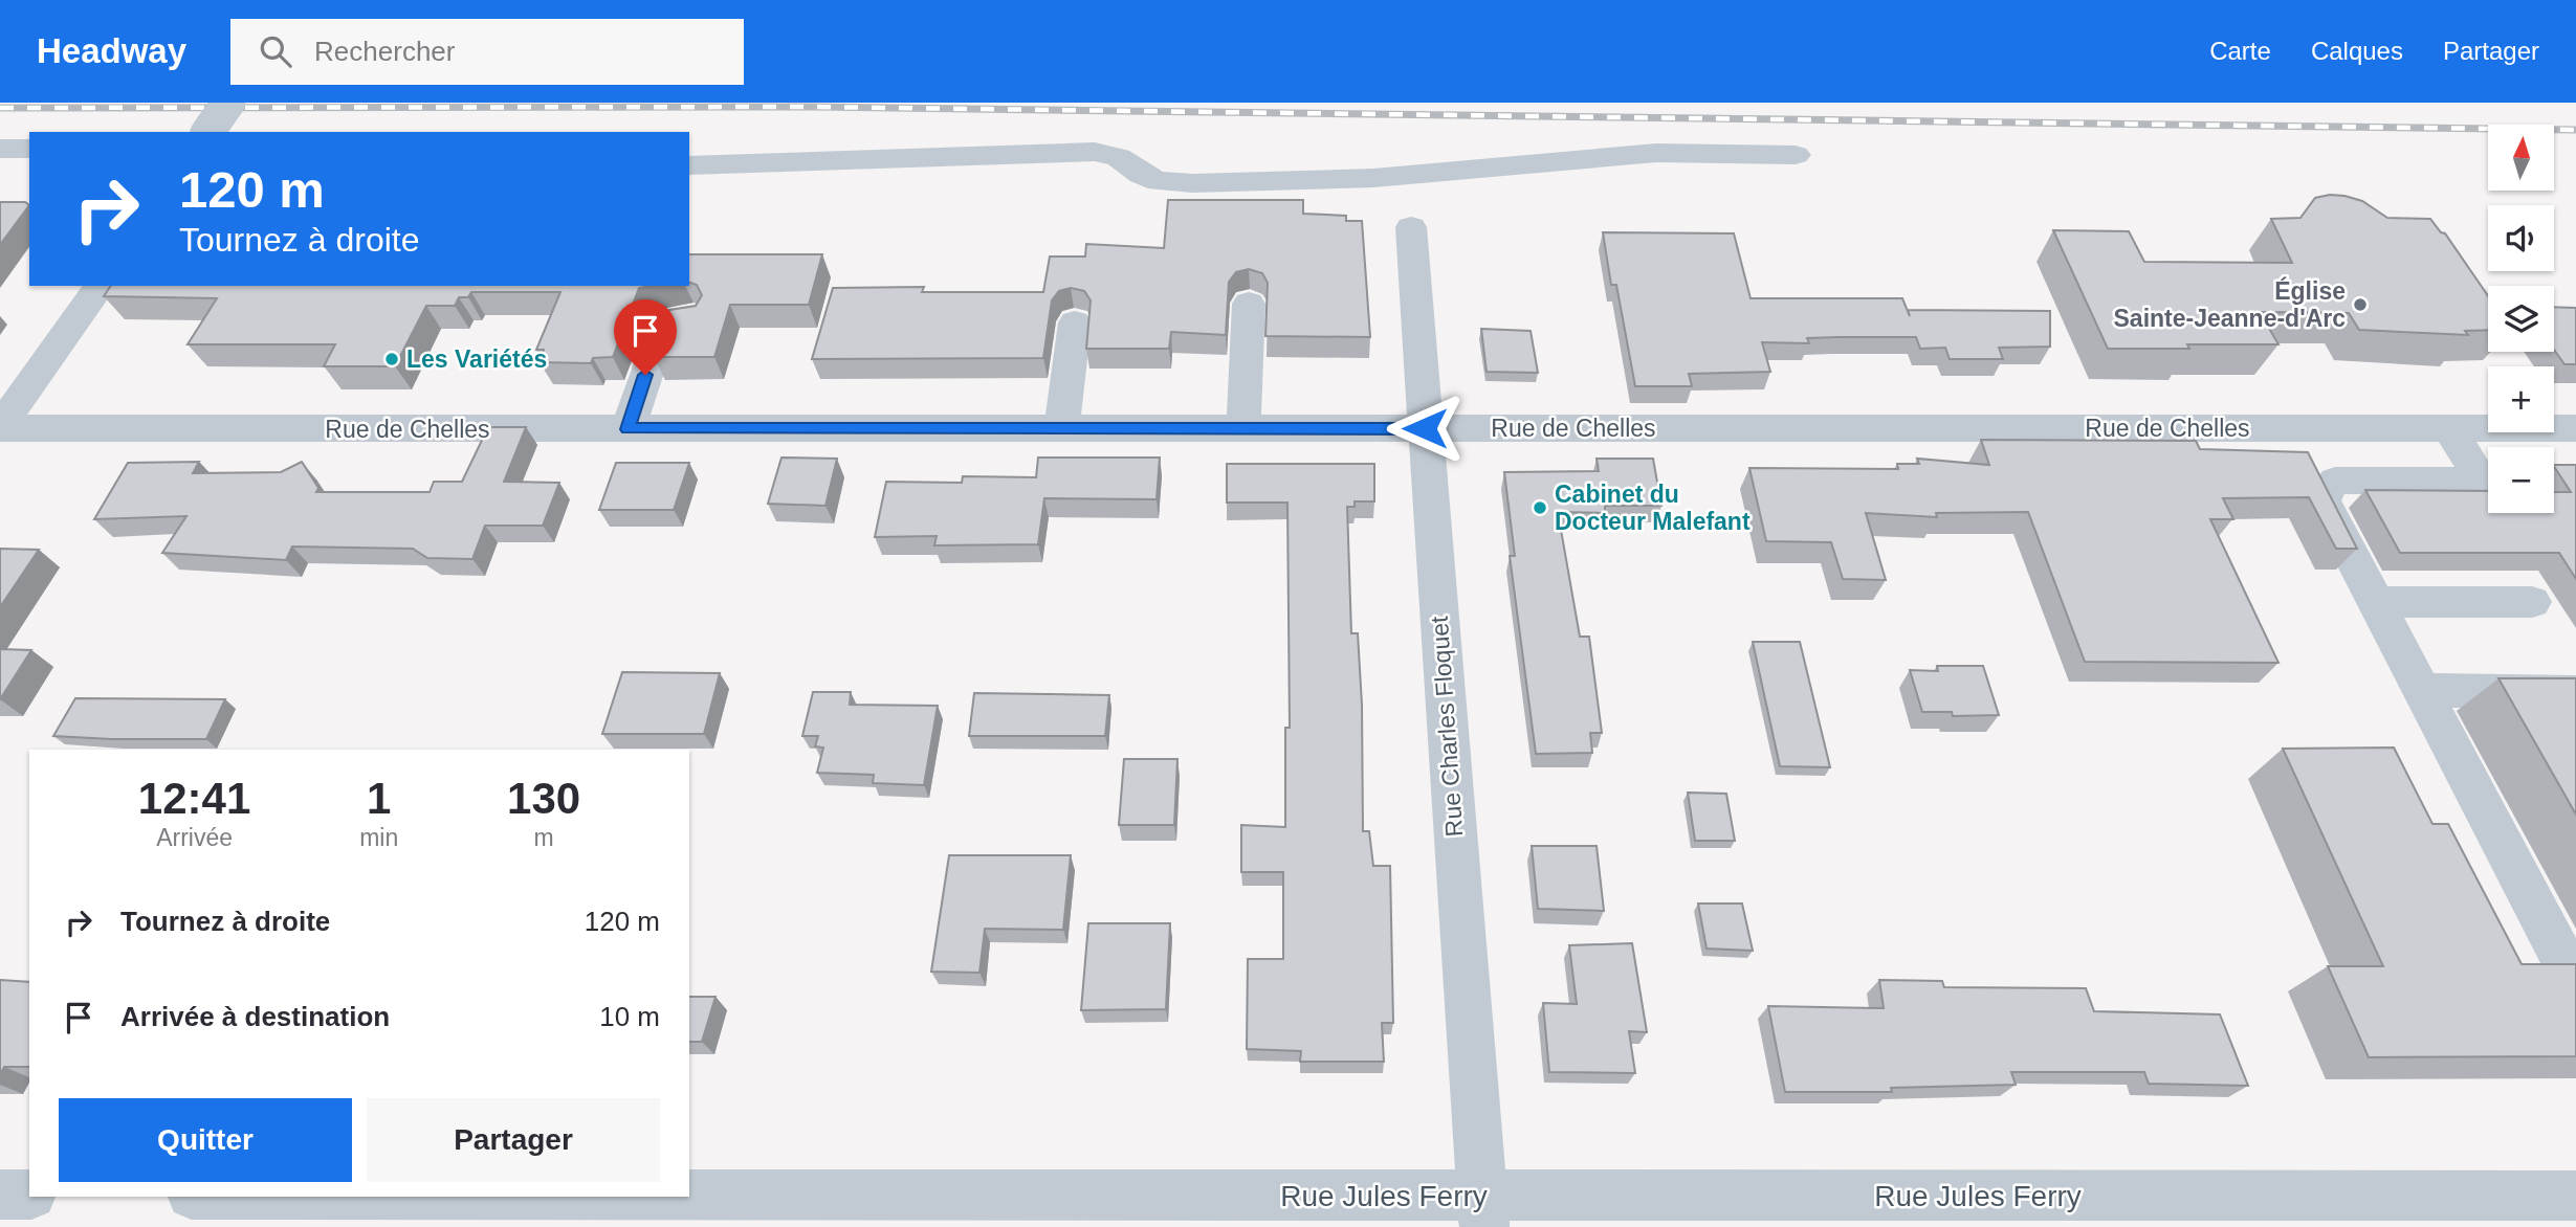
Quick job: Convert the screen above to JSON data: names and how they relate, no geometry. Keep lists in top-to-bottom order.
{
  "streets": {
    "street": ["Rue de Chelles", "Rue Charles Floquet", "Rue Jules Ferry"]
  },
  "crossings": [
    ["Rue de Chelles", "Rue Charles Floquet"],
    ["Rue Charles Floquet", "Rue Jules Ferry"]
  ],
  "places": ["Église Sainte-Jeanne-d'Arc", "Les Variétés", "Cabinet du Docteur Malefant"],
  "north": "top",
  "page": {
    "header": "Headway",
    "search": "Rechercher",
    "nav": ["Carte", "Calques", "Partager"],
    "map_buttons": ["+", "−"],
    "turn": ["120 m", "Tournez à droite"],
    "eta": [
      "12:41",
      "Arrivée",
      "1",
      "min",
      "130",
      "m"
    ],
    "list": [
      {
        "name": "Tournez à droite",
        "value": "120 m"
      },
      {
        "name": "Arrivée à destination",
        "value": "10 m"
      }
    ],
    "buttons": ["Quitter", "Partager"]
  }
}
